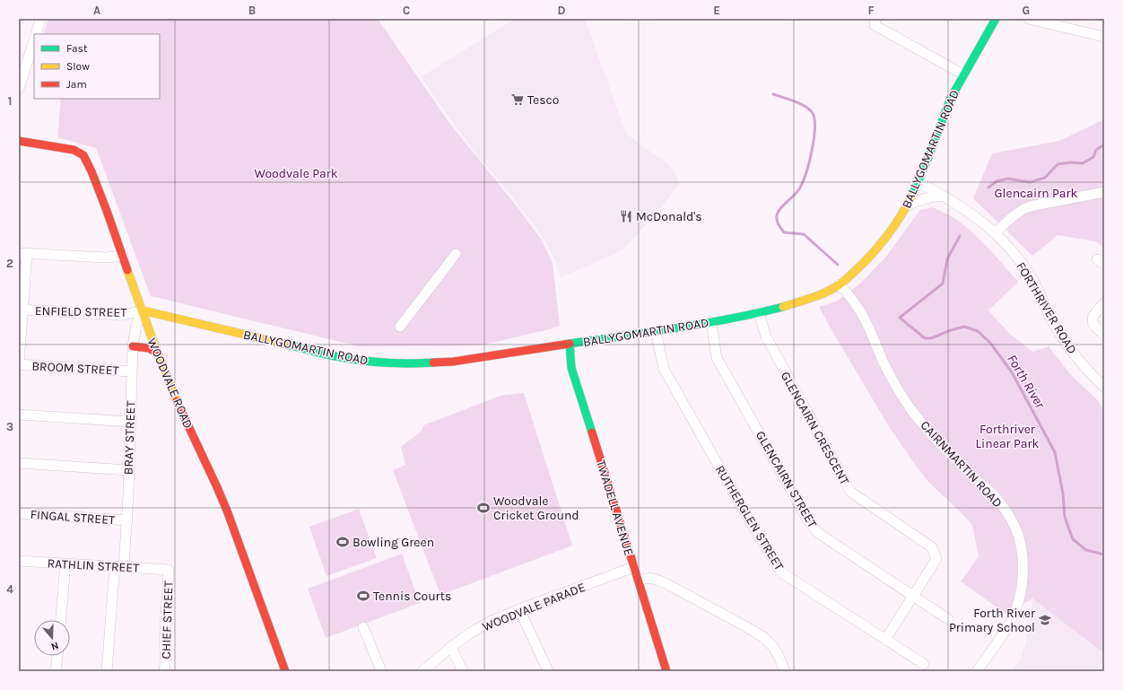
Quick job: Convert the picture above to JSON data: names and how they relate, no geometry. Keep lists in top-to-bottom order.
{
  "streets": {
    "main road": ["BALLYGOMARTIN ROAD", "WOODVALE ROAD", "TWADELL AVENUE"],
    "street": [
      "FORTHRIVER ROAD",
      "ENFIELD STREET",
      "BROOM STREET",
      "GLENCAIRN CRESCENT",
      "BRAY STREET",
      "CAIRNMARTIN ROAD",
      "GLENCAIRN STREET",
      "FINGAL STREET",
      "RUTHERGLEN STREET",
      "RATHLIN STREET",
      "WOODVALE PARADE",
      "CHIEF STREET"
    ]
  },
  "crossings": [
    ["BALLYGOMARTIN ROAD", "FORTHRIVER ROAD"],
    ["BALLYGOMARTIN ROAD", "ENFIELD STREET"],
    ["BALLYGOMARTIN ROAD", "WOODVALE ROAD"],
    ["BALLYGOMARTIN ROAD", "GLENCAIRN CRESCENT"],
    ["BALLYGOMARTIN ROAD", "BRAY STREET"],
    ["BALLYGOMARTIN ROAD", "CAIRNMARTIN ROAD"],
    ["BALLYGOMARTIN ROAD", "GLENCAIRN STREET"],
    ["BALLYGOMARTIN ROAD", "TWADELL AVENUE"],
    ["BALLYGOMARTIN ROAD", "RUTHERGLEN STREET"],
    ["ENFIELD STREET", "WOODVALE ROAD"],
    ["ENFIELD STREET", "BRAY STREET"],
    ["BROOM STREET", "BRAY STREET"],
    ["WOODVALE ROAD", "BRAY STREET"],
    ["GLENCAIRN CRESCENT", "GLENCAIRN STREET"],
    ["GLENCAIRN CRESCENT", "RUTHERGLEN STREET"],
    ["BRAY STREET", "FINGAL STREET"],
    ["BRAY STREET", "RATHLIN STREET"],
    ["TWADELL AVENUE", "WOODVALE PARADE"],
    ["RATHLIN STREET", "CHIEF STREET"]
  ],
  "water": ["Forth River"],
  "parks": ["Woodvale Park", "Glencairn Park", "Forthriver Linear Park"],
  "places": {
    "supermarket": ["Tesco"],
    "restaurant": ["McDonald's"],
    "sports": ["Woodvale Cricket Ground", "Bowling Green", "Tennis Courts"],
    "school or university": ["Forth River Primary School"]
  },
  "legend": ["Fast", "Slow", "Jam"],
  "north": "bottom",
  "grid": {
    "columns": [
      "A",
      "B",
      "C",
      "D",
      "E",
      "F",
      "G"
    ],
    "rows": [
      "1",
      "2",
      "3",
      "4"
    ]
  }
}
